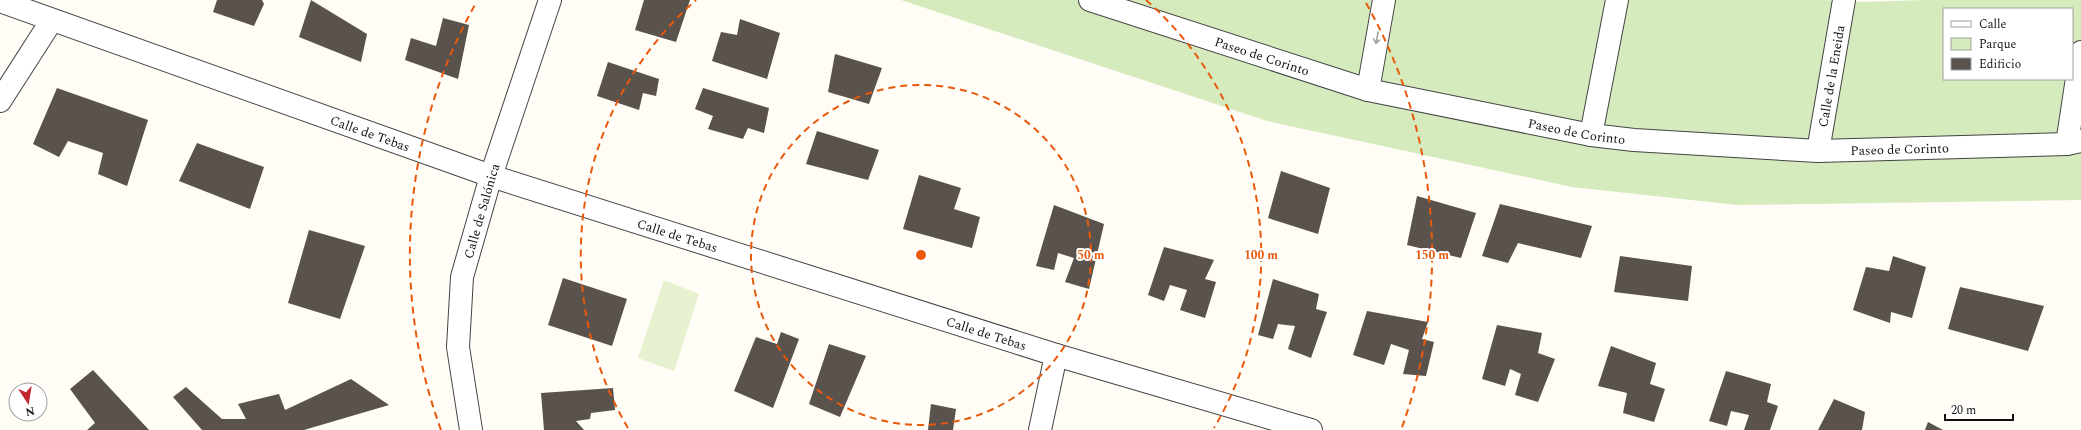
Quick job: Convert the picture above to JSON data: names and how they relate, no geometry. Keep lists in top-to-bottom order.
{
  "streets": {
    "street": [
      "Paseo de Corinto",
      "Calle de la Eneida",
      "Calle de Tebas",
      "Calle de Salónica"
    ]
  },
  "crossings": [
    ["Paseo de Corinto", "Calle de la Eneida"],
    ["Calle de Tebas", "Calle de Salónica"]
  ],
  "legend": ["Calle", "Parque", "Edificio"],
  "scale_bar": "20 m",
  "north": "bottom",
  "rings": ["50 m", "100 m", "150 m"]
}
